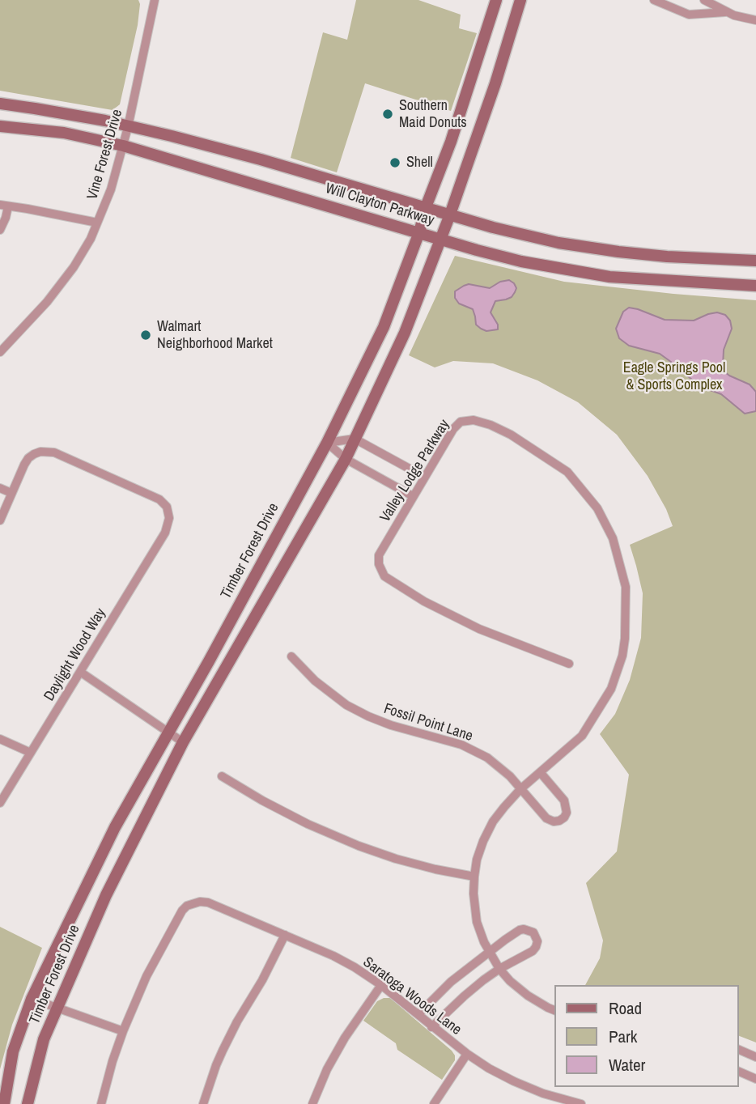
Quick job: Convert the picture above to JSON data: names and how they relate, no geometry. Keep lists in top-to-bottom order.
{
  "streets": {
    "main road": ["Will Clayton Parkway", "Timber Forest Drive"],
    "street": [
      "Vine Forest Drive",
      "Valley Lodge Parkway",
      "Daylight Wood Way",
      "Fossil Point Lane",
      "Saratoga Woods Lane"
    ]
  },
  "crossings": [
    ["Vine Forest Drive", "Will Clayton Parkway"],
    ["Will Clayton Parkway", "Timber Forest Drive"],
    ["Valley Lodge Parkway", "Fossil Point Lane"]
  ],
  "parks": ["Eagle Springs Pool & Sports Complex"],
  "places": ["Southern Maid Donuts", "Shell", "Walmart Neighborhood Market"],
  "legend": ["Road", "Park", "Water"]
}
